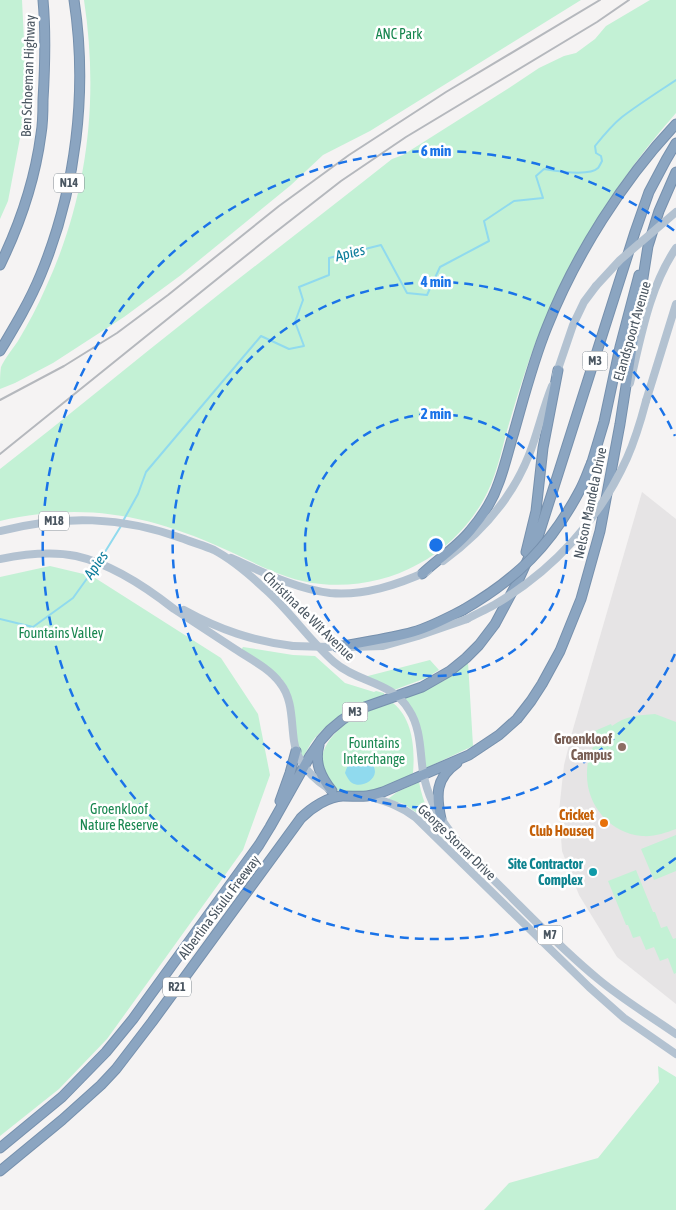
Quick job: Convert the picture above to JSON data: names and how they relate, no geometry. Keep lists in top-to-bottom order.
{
  "streets": {
    "highway": [
      "Ben Schoeman Highway",
      "N14",
      "M3",
      "Nelson Mandela Drive",
      "Albertina Sisulu Freeway",
      "M7",
      "R21"
    ],
    "main road": [
      "Elandspoort Avenue",
      "M18",
      "Christina de Wit Avenue",
      "George Storrar Drive"
    ]
  },
  "crossings": [
    ["Elandspoort Avenue", "Nelson Mandela Drive"],
    ["M3", "Nelson Mandela Drive"],
    ["M3", "Christina de Wit Avenue"],
    ["M3", "George Storrar Drive"],
    ["M3", "Albertina Sisulu Freeway"],
    ["M3", "M7"],
    ["Nelson Mandela Drive", "Christina de Wit Avenue"],
    ["Nelson Mandela Drive", "George Storrar Drive"],
    ["Nelson Mandela Drive", "Albertina Sisulu Freeway"],
    ["Nelson Mandela Drive", "M7"],
    ["Christina de Wit Avenue", "George Storrar Drive"],
    ["Christina de Wit Avenue", "Albertina Sisulu Freeway"],
    ["Christina de Wit Avenue", "M7"],
    ["George Storrar Drive", "Albertina Sisulu Freeway"],
    ["George Storrar Drive", "M7"],
    ["Albertina Sisulu Freeway", "M7"]
  ],
  "water": ["Apies"],
  "parks": [
    "ANC Park",
    "Fountains Valley",
    "Fountains Interchange",
    "Groenkloof Nature Reserve"
  ],
  "places": ["Groenkloof Campus", "Cricket Club Houseq", "Site Contractor Complex"],
  "rings": ["6 min", "4 min", "2 min"]
}
